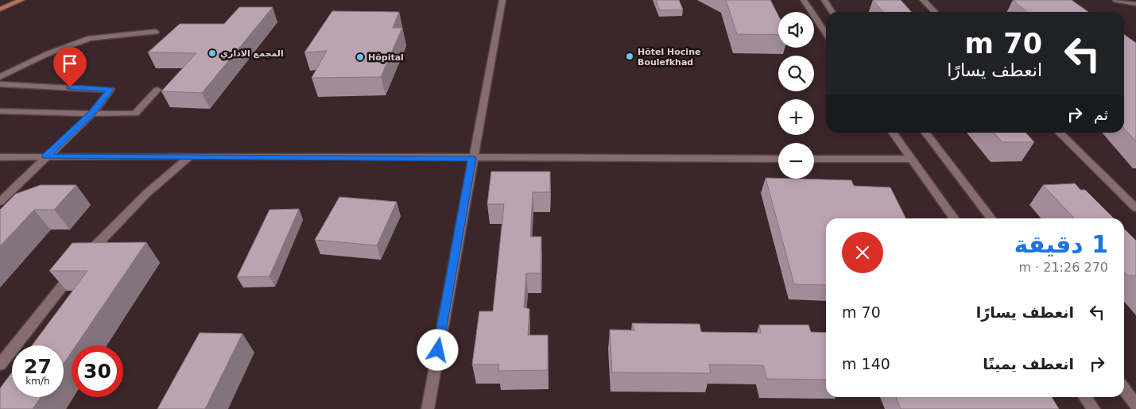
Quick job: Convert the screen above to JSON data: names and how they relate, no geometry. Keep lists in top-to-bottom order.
{
  "places": ["المجمع الاداري", "Hôtel Hocine Boulefkhad", "Hôpital"],
  "page": {
    "map_buttons": ["+", "−"],
    "turn": ["70 m", "انعطف يسارًا"],
    "then": "ثم",
    "heading": ["1 دقيقة", "270 m · 21:26"],
    "list": [
      {
        "name": "انعطف يسارًا",
        "value": "70 m"
      },
      {
        "name": "انعطف يمينًا",
        "value": "140 m"
      }
    ],
    "speed": "27 km/h",
    "limit": "30"
  }
}
